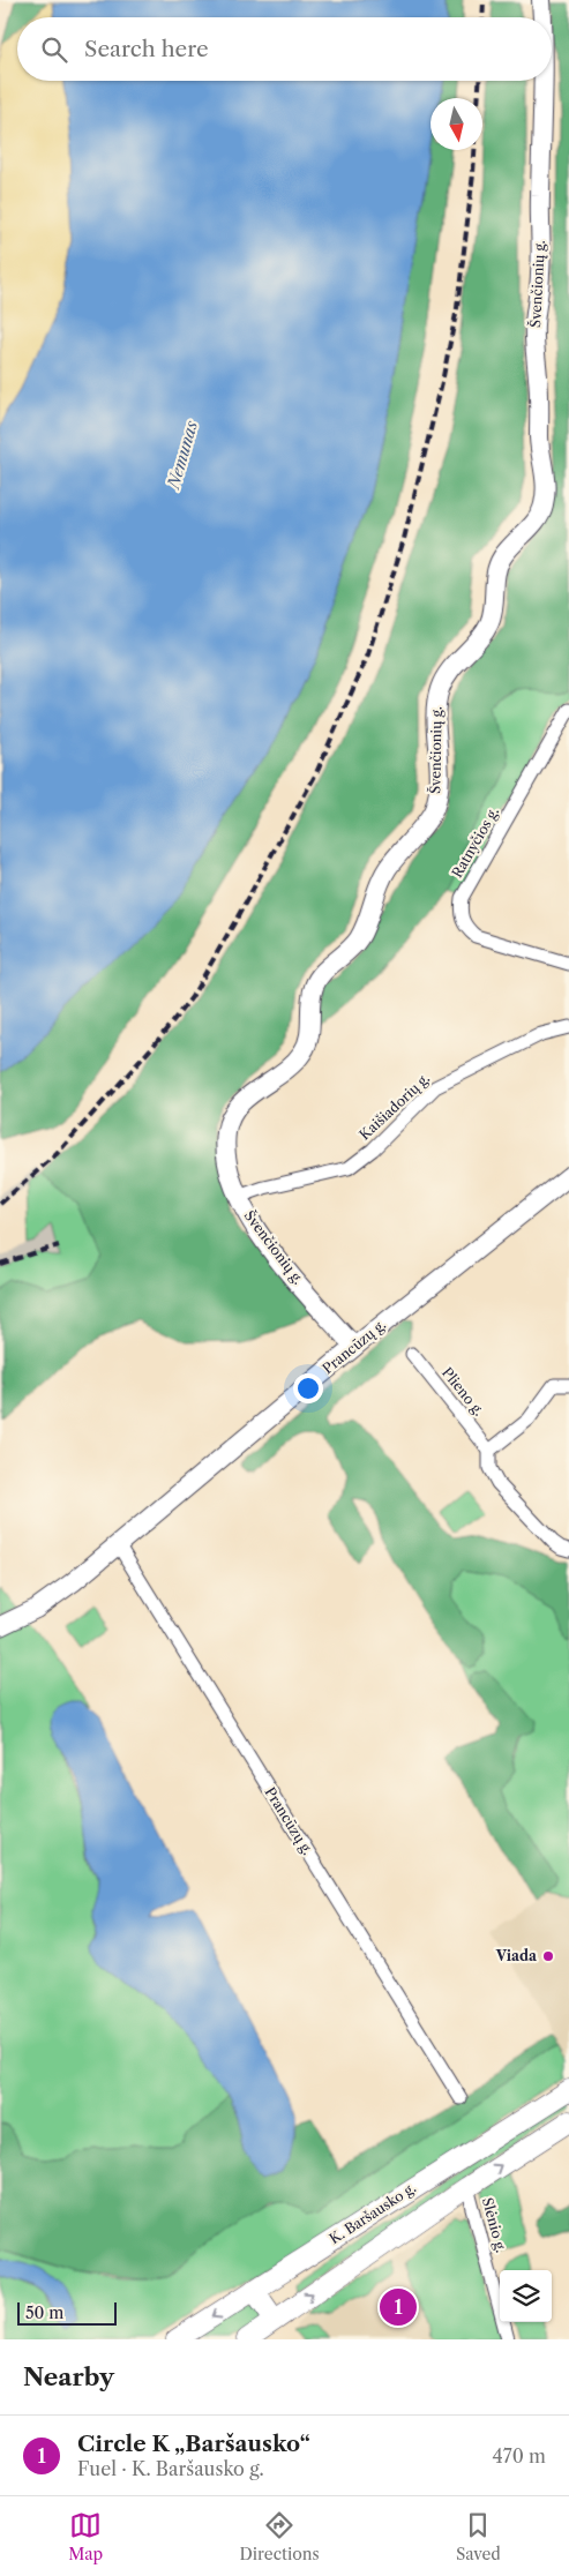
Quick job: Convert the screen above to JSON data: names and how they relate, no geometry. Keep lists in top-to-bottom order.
{
  "streets": {
    "main road": ["K. Baršausko g."],
    "street": [
      "Švenčionių g.",
      "Ratnyčios g.",
      "Kaišiadorių g.",
      "Prancūzų g.",
      "Plieno g.",
      "Slėnio g."
    ]
  },
  "crossings": [
    ["Švenčionių g.", "Kaišiadorių g."],
    ["Švenčionių g.", "Prancūzų g."]
  ],
  "water": ["Nemunas"],
  "places": ["Viada"],
  "scale_bar": "50 m",
  "north": "bottom",
  "page": {
    "search": "Search here",
    "pins": "1",
    "scale": "50 m",
    "heading": "Nearby",
    "list": [
      {
        "mark": "1",
        "name": "Circle K „Baršausko“",
        "note": "Fuel · K. Baršausko g.",
        "value": "470 m"
      }
    ],
    "nav": ["Map", "Directions", "Saved"]
  }
}
